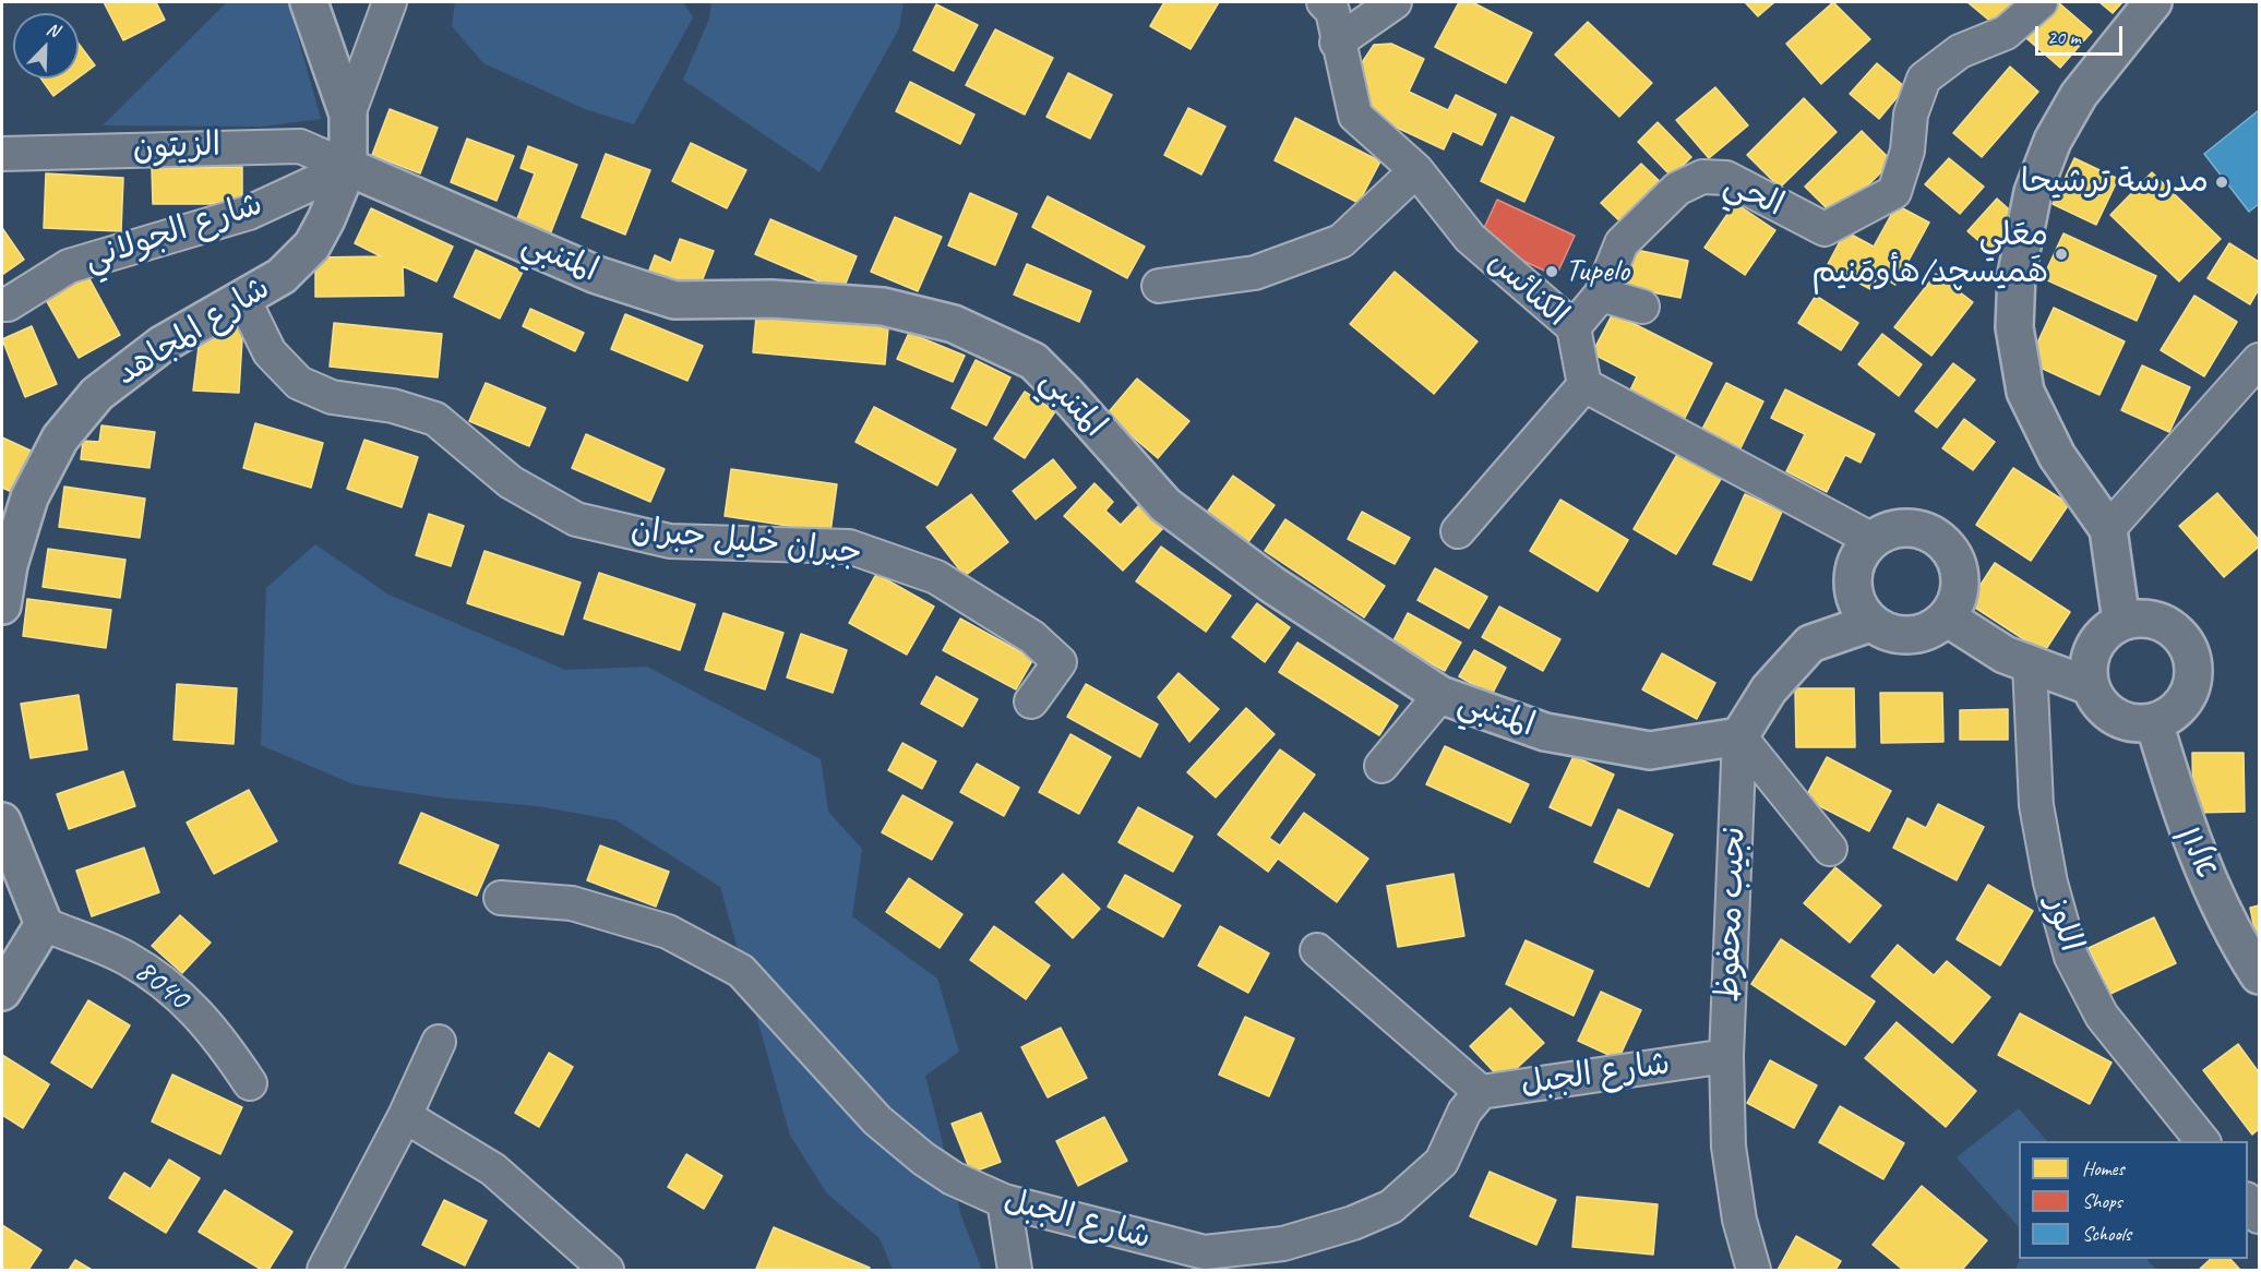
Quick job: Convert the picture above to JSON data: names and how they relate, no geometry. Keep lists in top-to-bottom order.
{
  "streets": {
    "street": [
      "الزيتون",
      "الحي",
      "شارع الجولاني",
      "المتنبي",
      "الكنائس",
      "شارع المجاهد",
      "جبران خليل جبران",
      "אלון",
      "نجيب محفوظ",
      "اللوز",
      "8040",
      "شارع الجبل"
    ]
  },
  "crossings": [
    ["الزيتون", "شارع الجولاني"],
    ["الزيتون", "المتنبي"],
    ["الزيتون", "شارع المجاهد"],
    ["الحي", "الكنائس"],
    ["شارع الجولاني", "المتنبي"],
    ["شارع الجولاني", "شارع المجاهد"],
    ["المتنبي", "شارع المجاهد"],
    ["المتنبي", "نجيب محفوظ"],
    ["شارع المجاهد", "جبران خليل جبران"],
    ["نجيب محفوظ", "شارع الجبل"]
  ],
  "places": ["مدرسة ترشيحا", "معَلي هَميسچد/هأومَنيم", "Tupelo"],
  "legend": ["Homes", "Shops", "Schools"],
  "scale_bar": "20 m",
  "north": "top right"
}
